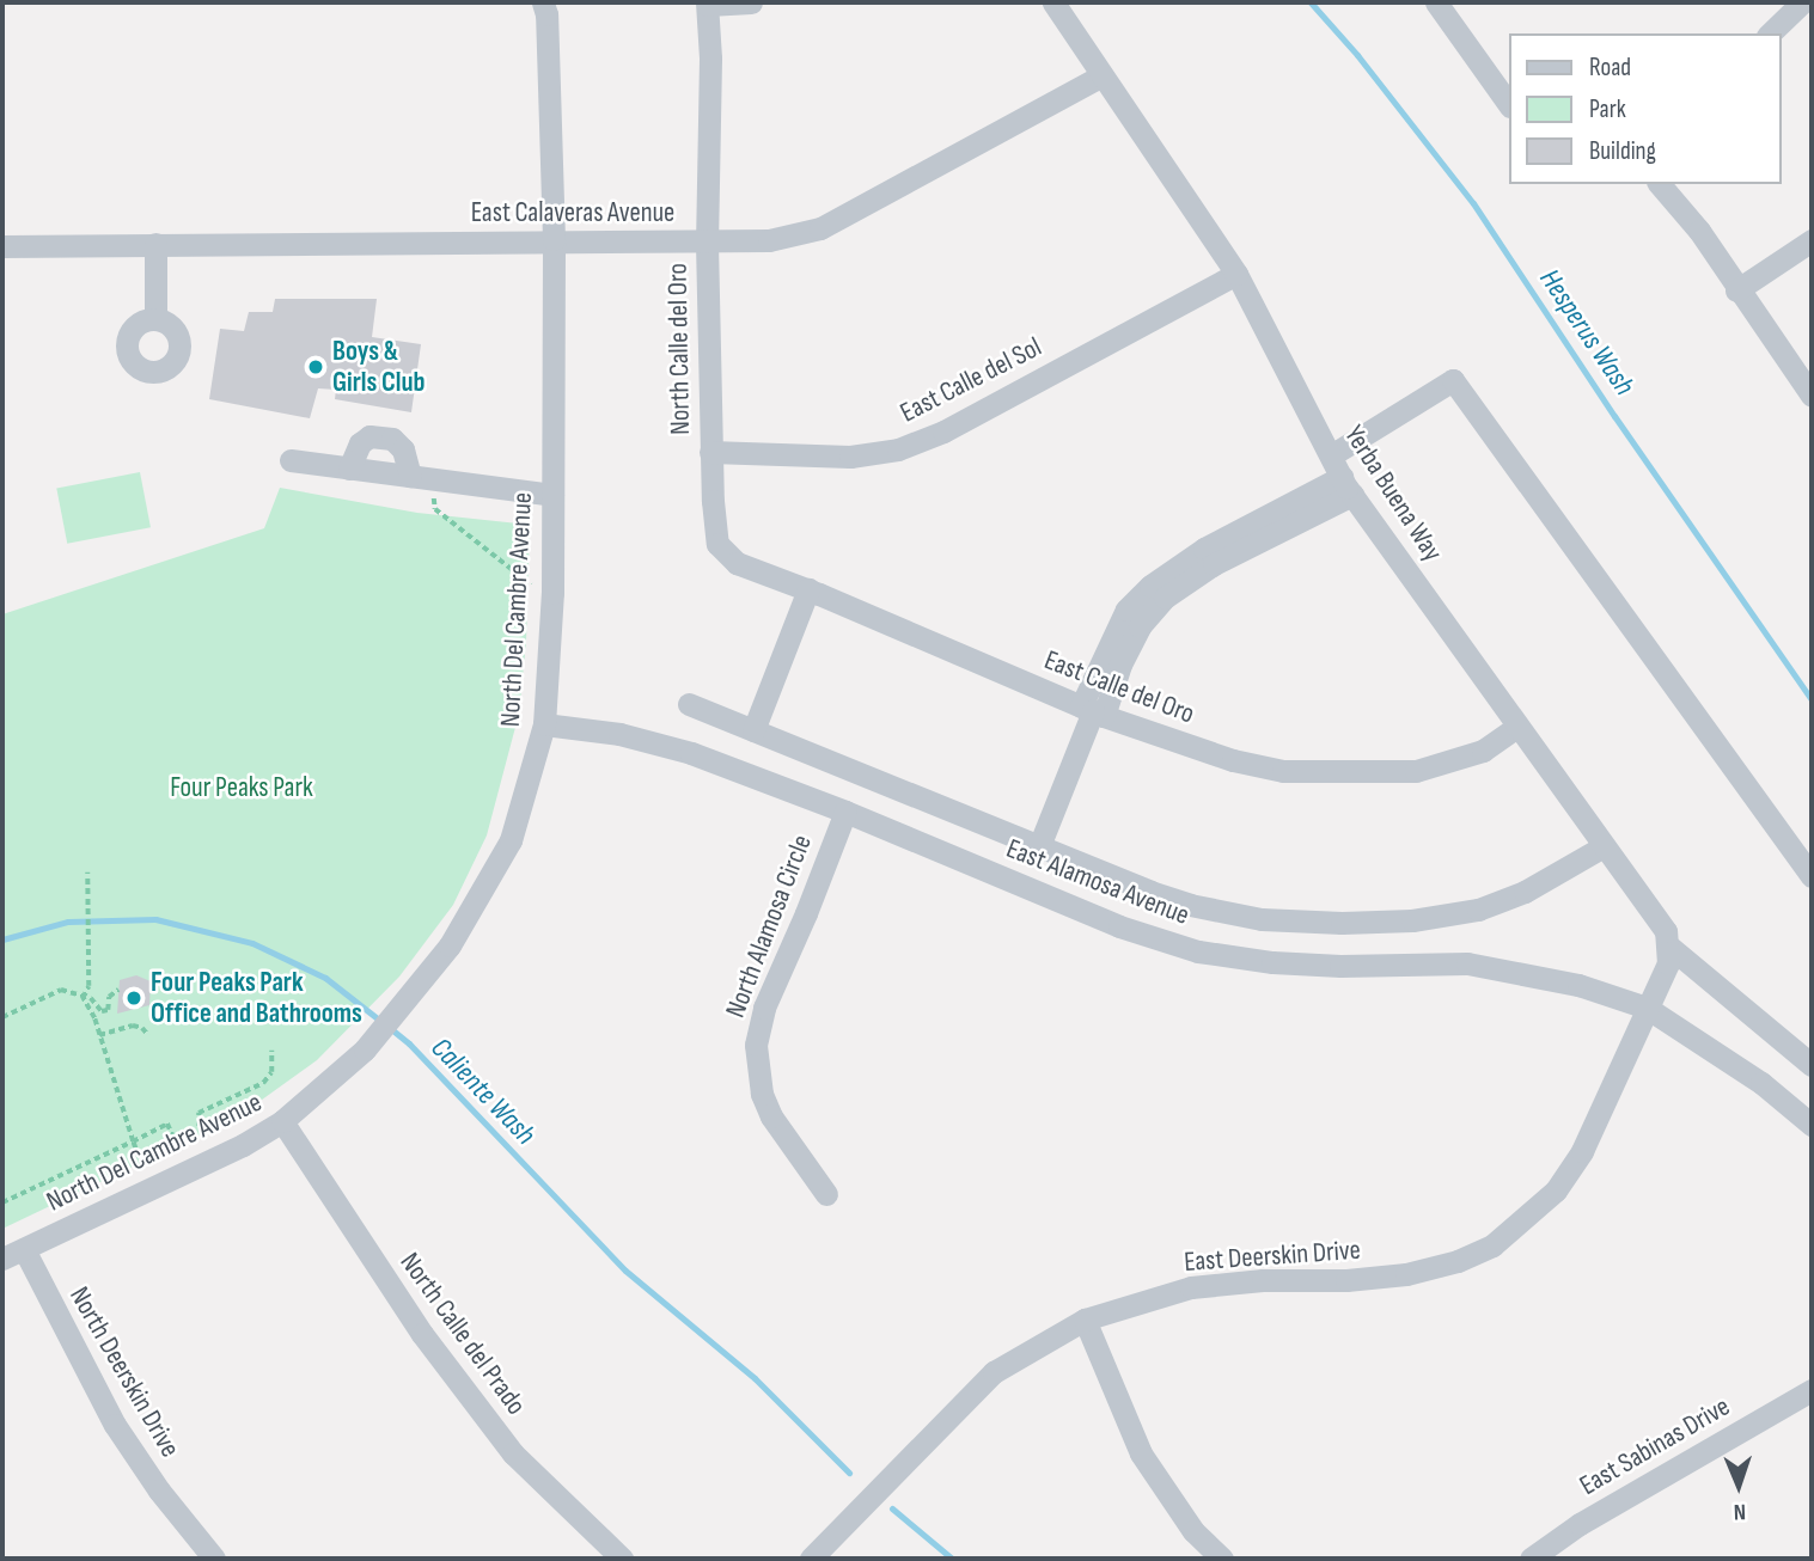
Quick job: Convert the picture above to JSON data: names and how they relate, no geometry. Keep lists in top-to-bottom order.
{
  "streets": {
    "street": [
      "East Calaveras Avenue",
      "North Calle del Oro",
      "East Calle del Sol",
      "Yerba Buena Way",
      "North Del Cambre Avenue",
      "East Calle del Oro",
      "East Alamosa Avenue",
      "North Alamosa Circle",
      "East Deerskin Drive",
      "North Calle del Prado",
      "North Deerskin Drive",
      "East Sabinas Drive"
    ]
  },
  "crossings": [
    ["East Calaveras Avenue", "North Calle del Oro"],
    ["East Calaveras Avenue", "Yerba Buena Way"],
    ["East Calaveras Avenue", "North Del Cambre Avenue"],
    ["North Calle del Oro", "East Calle del Sol"],
    ["North Calle del Oro", "East Calle del Oro"],
    ["East Calle del Sol", "Yerba Buena Way"],
    ["Yerba Buena Way", "East Calle del Oro"],
    ["North Del Cambre Avenue", "East Alamosa Avenue"],
    ["North Del Cambre Avenue", "North Calle del Prado"],
    ["North Del Cambre Avenue", "North Deerskin Drive"],
    ["East Alamosa Avenue", "North Alamosa Circle"],
    ["East Alamosa Avenue", "East Deerskin Drive"]
  ],
  "water": ["Hesperus Wash", "Caliente Wash"],
  "parks": ["Four Peaks Park"],
  "places": ["Boys & Girls Club", "Four Peaks Park Office and Bathrooms"],
  "legend": ["Road", "Park", "Building"],
  "north": "bottom"
}
